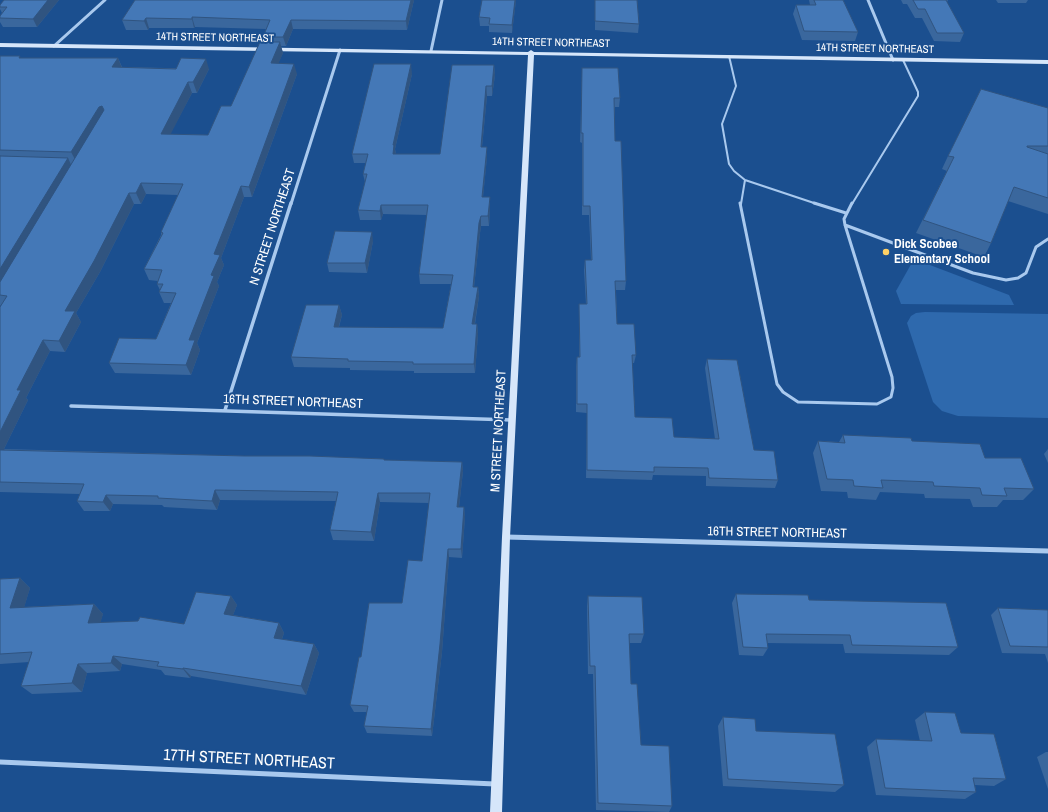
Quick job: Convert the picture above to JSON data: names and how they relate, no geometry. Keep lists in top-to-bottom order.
{
  "streets": {
    "street": [
      "14TH STREET NORTHEAST",
      "N STREET NORTHEAST",
      "16TH STREET NORTHEAST",
      "M STREET NORTHEAST",
      "17TH STREET NORTHEAST"
    ]
  },
  "crossings": [
    ["14TH STREET NORTHEAST", "N STREET NORTHEAST"],
    ["14TH STREET NORTHEAST", "M STREET NORTHEAST"],
    ["N STREET NORTHEAST", "16TH STREET NORTHEAST"],
    ["16TH STREET NORTHEAST", "M STREET NORTHEAST"],
    ["M STREET NORTHEAST", "17TH STREET NORTHEAST"]
  ],
  "places": ["Dick Scobee Elementary School"]
}
